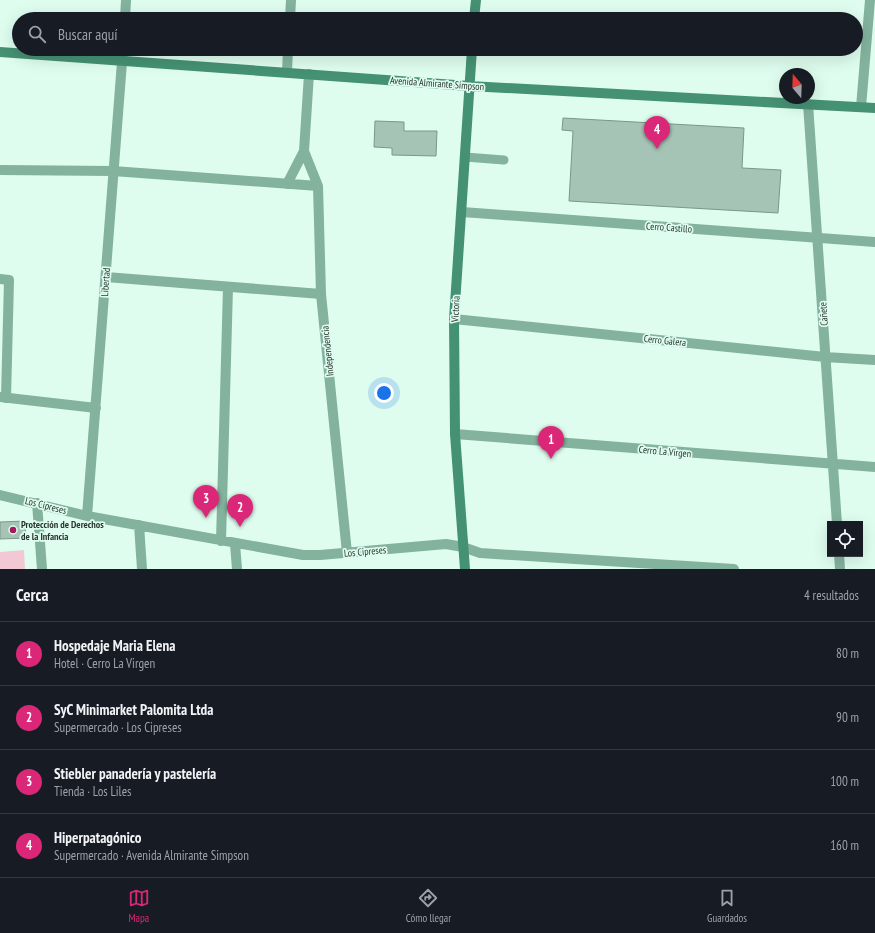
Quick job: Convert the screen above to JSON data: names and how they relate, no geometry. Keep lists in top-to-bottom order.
{
  "streets": {
    "street": [
      "Avenida Almirante Simpson",
      "Cerro Castillo",
      "Libertad",
      "Victoria",
      "Cañete",
      "Cerro Galera",
      "Independencia",
      "Cerro La Virgen",
      "Los Cipreses"
    ]
  },
  "crossings": [
    ["Avenida Almirante Simpson", "Libertad"],
    ["Avenida Almirante Simpson", "Victoria"],
    ["Avenida Almirante Simpson", "Cañete"],
    ["Avenida Almirante Simpson", "Independencia"],
    ["Cerro Castillo", "Victoria"],
    ["Cerro Castillo", "Cañete"],
    ["Libertad", "Los Cipreses"],
    ["Victoria", "Cerro Galera"],
    ["Victoria", "Cerro La Virgen"],
    ["Victoria", "Los Cipreses"],
    ["Cañete", "Cerro Galera"],
    ["Cañete", "Cerro La Virgen"],
    ["Independencia", "Los Cipreses"]
  ],
  "places": ["Protección de Derechos de la Infancia"],
  "north": "top",
  "page": {
    "search": "Buscar aquí",
    "pins": [
      "4",
      "1",
      "3",
      "2"
    ],
    "heading": ["Cerca", "4 resultados"],
    "list": [
      {
        "mark": "1",
        "name": "Hospedaje Maria Elena",
        "note": "Hotel · Cerro La Virgen",
        "value": "80 m"
      },
      {
        "mark": "2",
        "name": "SyC Minimarket Palomita Ltda",
        "note": "Supermercado · Los Cipreses",
        "value": "90 m"
      },
      {
        "mark": "3",
        "name": "Stiebler panadería y pastelería",
        "note": "Tienda · Los Liles",
        "value": "100 m"
      },
      {
        "mark": "4",
        "name": "Hiperpatagónico",
        "note": "Supermercado · Avenida Almirante Simpson",
        "value": "160 m"
      }
    ],
    "nav": ["Mapa", "Cómo llegar", "Guardados"]
  }
}
